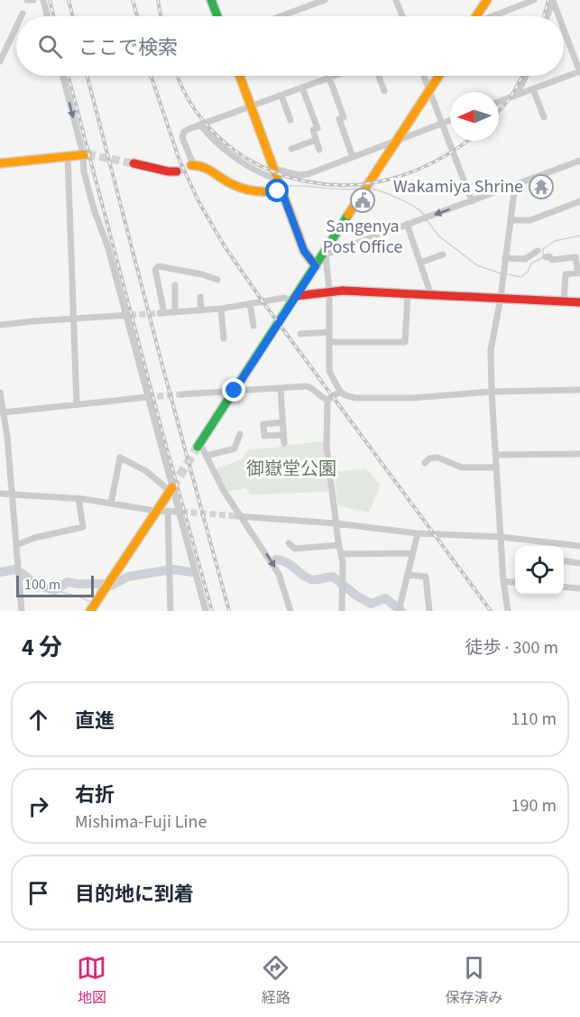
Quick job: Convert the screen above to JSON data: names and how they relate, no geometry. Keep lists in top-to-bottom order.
{
  "parks": ["御嶽堂公園"],
  "places": {
    "temple": ["Wakamiya Shrine"],
    "public building": ["Sangenya Post Office"]
  },
  "scale_bar": "100 m",
  "north": "left",
  "page": {
    "search": "ここで検索",
    "scale": "100 m",
    "heading": ["4 分", "徒歩 · 300 m"],
    "list": [
      ["直進", "110 m"],
      ["右折", "Mishima-Fuji Line", "190 m"],
      "目的地に到着"
    ],
    "nav": ["地図", "経路", "保存済み"]
  }
}
